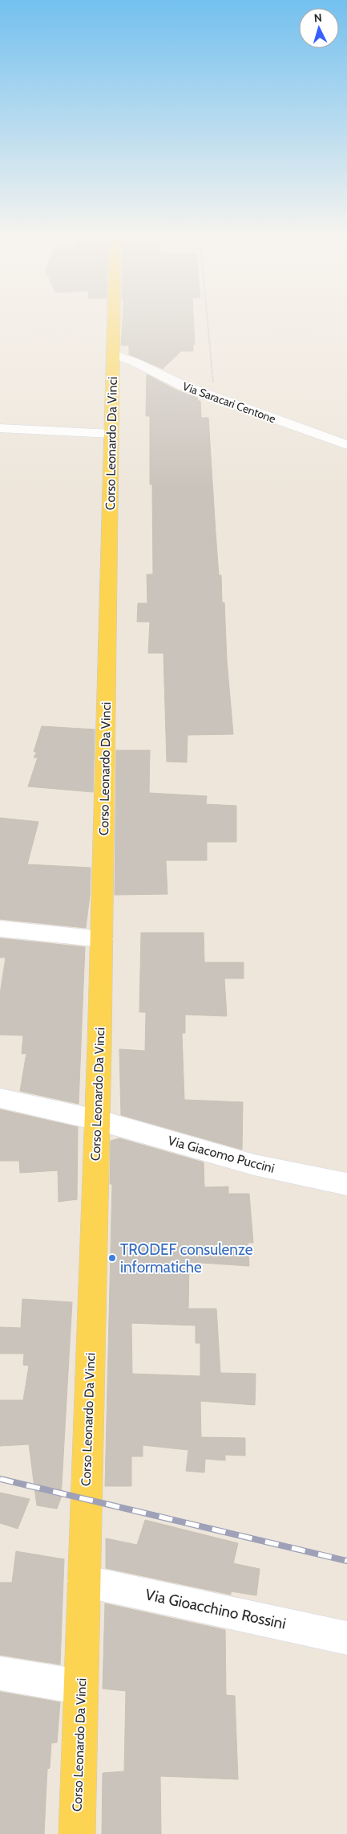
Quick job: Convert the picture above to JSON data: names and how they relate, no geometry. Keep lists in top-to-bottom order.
{
  "streets": {
    "main road": ["Corso Leonardo Da Vinci"],
    "street": ["Via Saracari Centone", "Via Giacomo Puccini", "Via Gioacchino Rossini"]
  },
  "crossings": [
    ["Via Saracari Centone", "Corso Leonardo Da Vinci"],
    ["Corso Leonardo Da Vinci", "Via Giacomo Puccini"],
    ["Corso Leonardo Da Vinci", "Via Gioacchino Rossini"]
  ],
  "places": ["TRODEF consulenze informatiche"],
  "north": "top"
}
